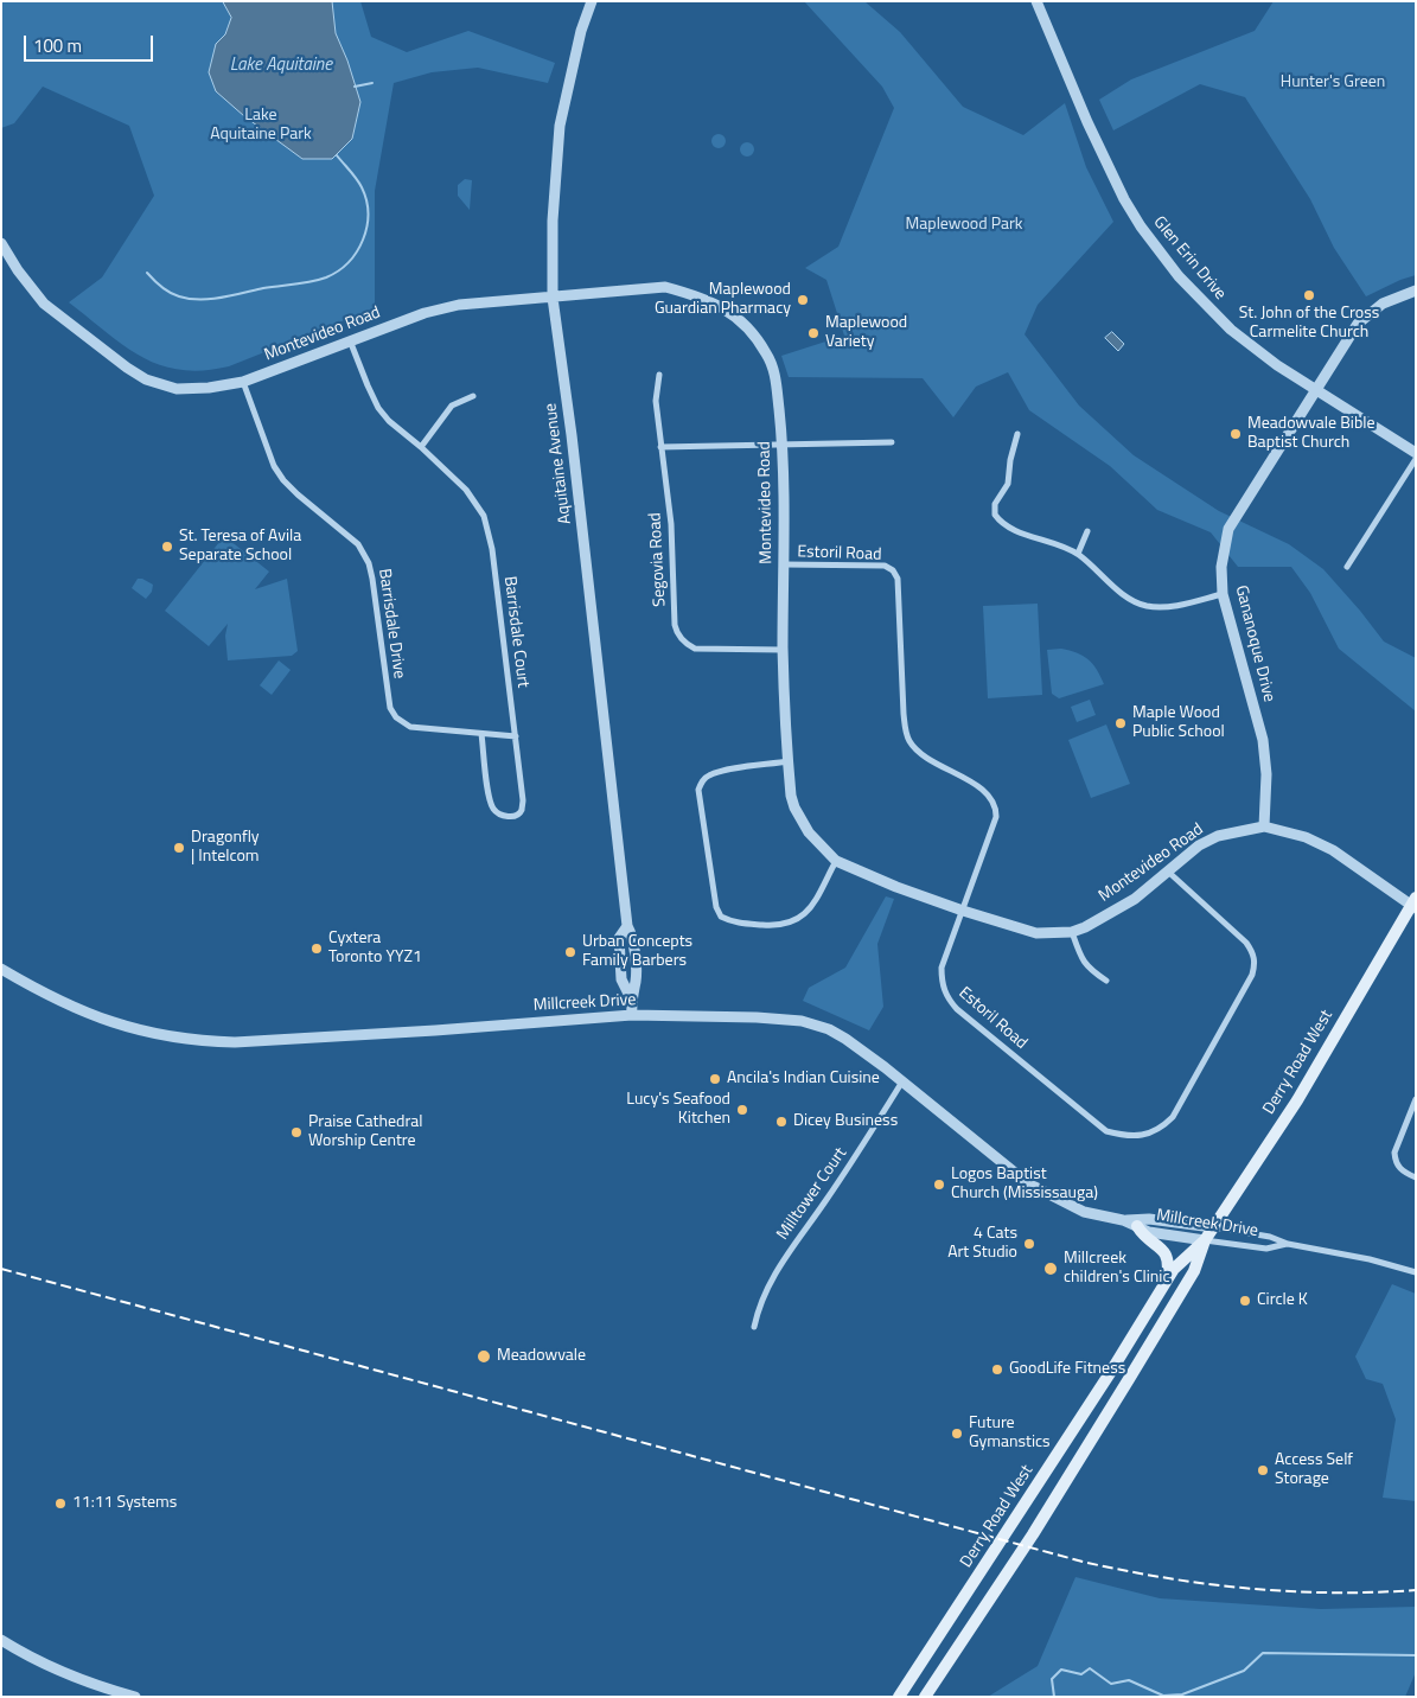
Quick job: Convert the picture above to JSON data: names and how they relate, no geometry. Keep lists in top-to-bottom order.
{
  "streets": {
    "main road": ["Derry Road West"],
    "street": [
      "Glen Erin Drive",
      "Montevideo Road",
      "Aquitaine Avenue",
      "Estoril Road",
      "Segovia Road",
      "Barrisdale Drive",
      "Barrisdale Court",
      "Gananoque Drive",
      "Millcreek Drive",
      "Milltower Court"
    ]
  },
  "crossings": [
    ["Glen Erin Drive", "Gananoque Drive"],
    ["Montevideo Road", "Aquitaine Avenue"],
    ["Montevideo Road", "Estoril Road"],
    ["Montevideo Road", "Segovia Road"],
    ["Montevideo Road", "Barrisdale Drive"],
    ["Montevideo Road", "Gananoque Drive"],
    ["Montevideo Road", "Derry Road West"],
    ["Aquitaine Avenue", "Millcreek Drive"],
    ["Barrisdale Drive", "Barrisdale Court"],
    ["Millcreek Drive", "Derry Road West"],
    ["Millcreek Drive", "Milltower Court"]
  ],
  "water": ["Lake Aquitaine"],
  "parks": ["Hunter's Green", "Lake Aquitaine Park", "Maplewood Park"],
  "places": [
    "St. John of the Cross Carmelite Church",
    "Maplewood Guardian Pharmacy",
    "Maplewood Variety",
    "Meadowvale Bible Baptist Church",
    "St. Teresa of Avila Separate School",
    "Maple Wood Public School",
    "Dragonfly | Intelcom",
    "Cyxtera Toronto YYZ1",
    "Urban Concepts Family Barbers",
    "Ancila's Indian Cuisine",
    "Lucy's Seafood Kitchen",
    "Dicey Business",
    "Praise Cathedral Worship Centre",
    "Logos Baptist Church (Mississauga)",
    "4 Cats Art Studio",
    "Millcreek children's Clinic",
    "Circle K",
    "Meadowvale",
    "GoodLife Fitness",
    "Future Gymanstics",
    "Access Self Storage",
    "11:11 Systems"
  ],
  "scale_bar": "100 m"
}
